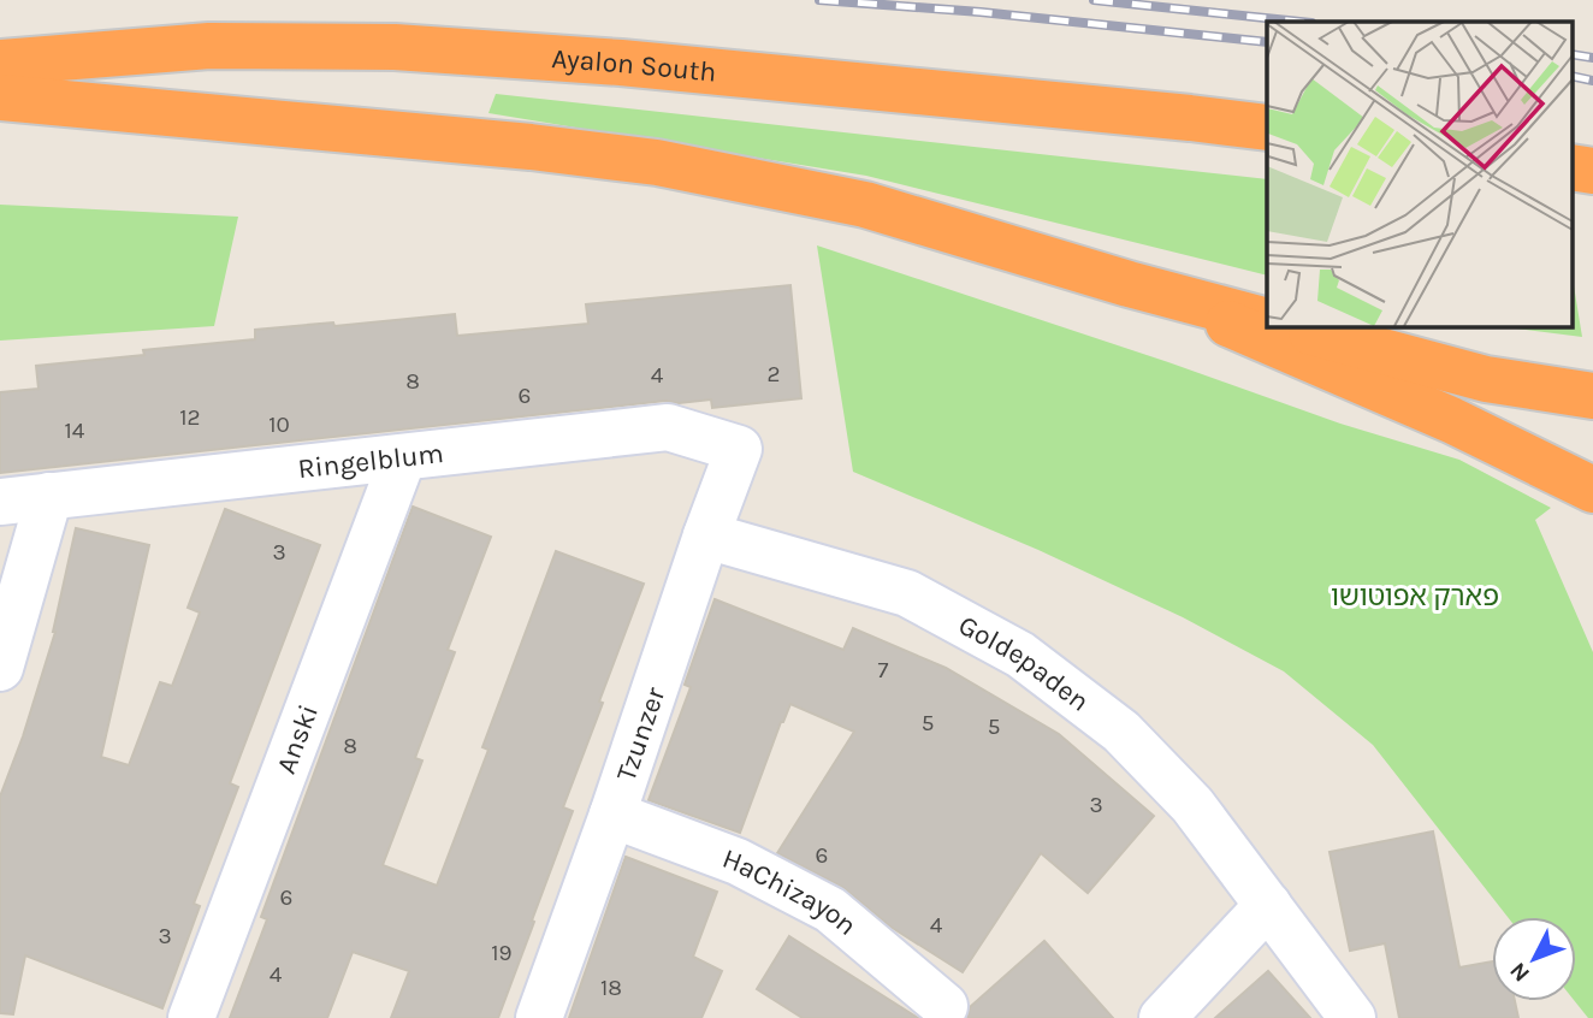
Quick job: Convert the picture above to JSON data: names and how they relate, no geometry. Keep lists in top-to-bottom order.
{
  "streets": {
    "highway": ["Ayalon South"],
    "street": [
      "Ringelblum",
      "Goldepaden",
      "Tzunzer",
      "Anski",
      "HaChizayon"
    ]
  },
  "crossings": [
    ["Ringelblum", "Tzunzer"],
    ["Ringelblum", "Anski"],
    ["Goldepaden", "Tzunzer"],
    ["Tzunzer", "HaChizayon"]
  ],
  "parks": ["פארק אפוטושו"],
  "house_numbers": [
    "2",
    "4",
    "8",
    "6",
    "12",
    "10",
    "14",
    "3",
    "7",
    "5",
    "5",
    "8",
    "3",
    "6",
    "6",
    "4",
    "3",
    "19",
    "4",
    "18"
  ],
  "north": "bottom left"
}
